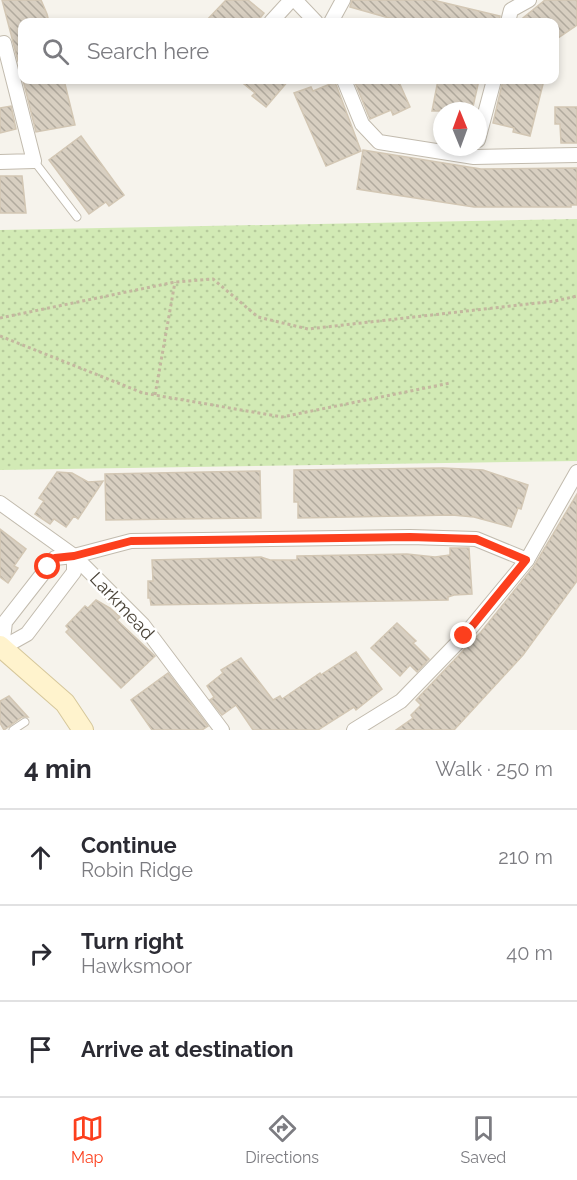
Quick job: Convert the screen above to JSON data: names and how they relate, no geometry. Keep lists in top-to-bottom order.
{
  "streets": {
    "street": ["Larkmead"]
  },
  "north": "top",
  "page": {
    "search": "Search here",
    "heading": ["4 min", "Walk · 250 m"],
    "list": [
      ["Continue", "Robin Ridge", "210 m"],
      ["Turn right", "Hawksmoor", "40 m"],
      "Arrive at destination"
    ],
    "nav": ["Map", "Directions", "Saved"]
  }
}
